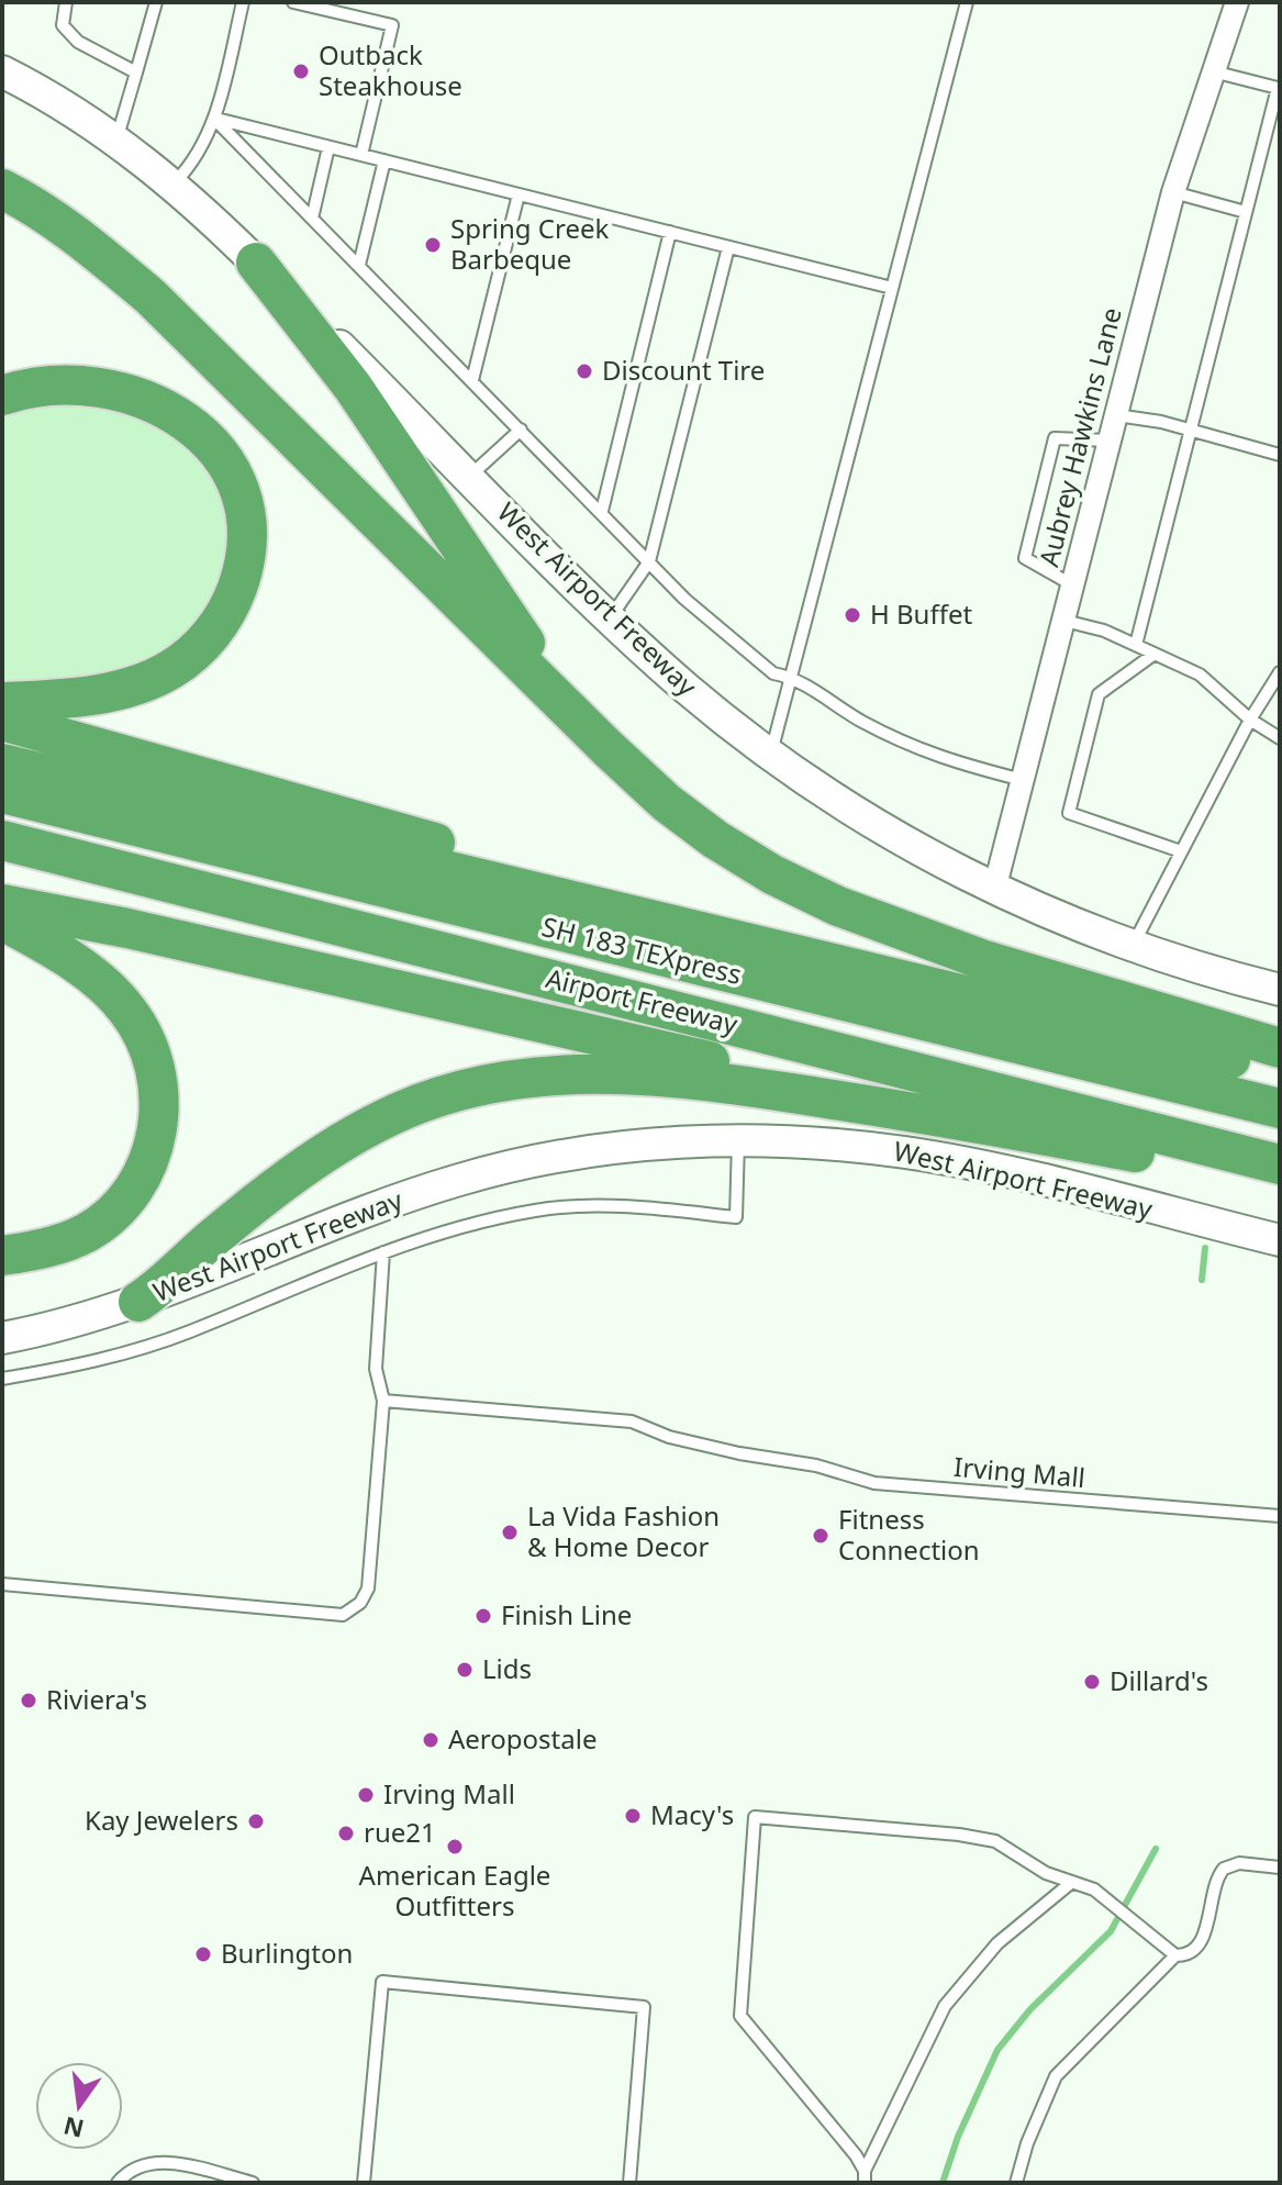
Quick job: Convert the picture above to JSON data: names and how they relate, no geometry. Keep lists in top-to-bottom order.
{
  "streets": {
    "highway": ["SH 183 TEXpress", "Airport Freeway"],
    "main road": ["West Airport Freeway"],
    "street": ["Aubrey Hawkins Lane"],
    "lane": ["Irving Mall"]
  },
  "crossings": [
    ["Aubrey Hawkins Lane", "West Airport Freeway"],
    ["SH 183 TEXpress", "Airport Freeway"]
  ],
  "places": [
    "Outback Steakhouse",
    "Spring Creek Barbeque",
    "Discount Tire",
    "H Buffet",
    "La Vida Fashion & Home Decor",
    "Fitness Connection",
    "Finish Line",
    "Lids",
    "Dillard's",
    "Riviera's",
    "Aeropostale",
    "Irving Mall",
    "Macy's",
    "Kay Jewelers",
    "rue21",
    "American Eagle Outfitters",
    "Burlington"
  ],
  "north": "bottom"
}
